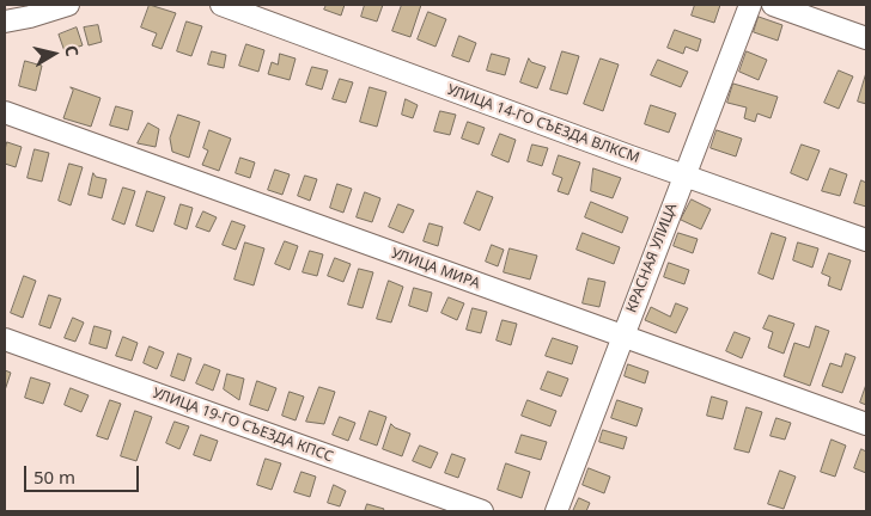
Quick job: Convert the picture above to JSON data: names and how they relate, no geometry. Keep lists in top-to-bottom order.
{
  "streets": {
    "street": [
      "УЛИЦА 14-ГО СЪЕЗДА ВЛКСМ",
      "КРАСНАЯ УЛИЦА",
      "УЛИЦА МИРА",
      "УЛИЦА 19-ГО СЪЕЗДА КПСС"
    ]
  },
  "crossings": [
    ["УЛИЦА 14-ГО СЪЕЗДА ВЛКСМ", "КРАСНАЯ УЛИЦА"],
    ["КРАСНАЯ УЛИЦА", "УЛИЦА МИРА"]
  ],
  "scale_bar": "50 m",
  "north": "right"
}
